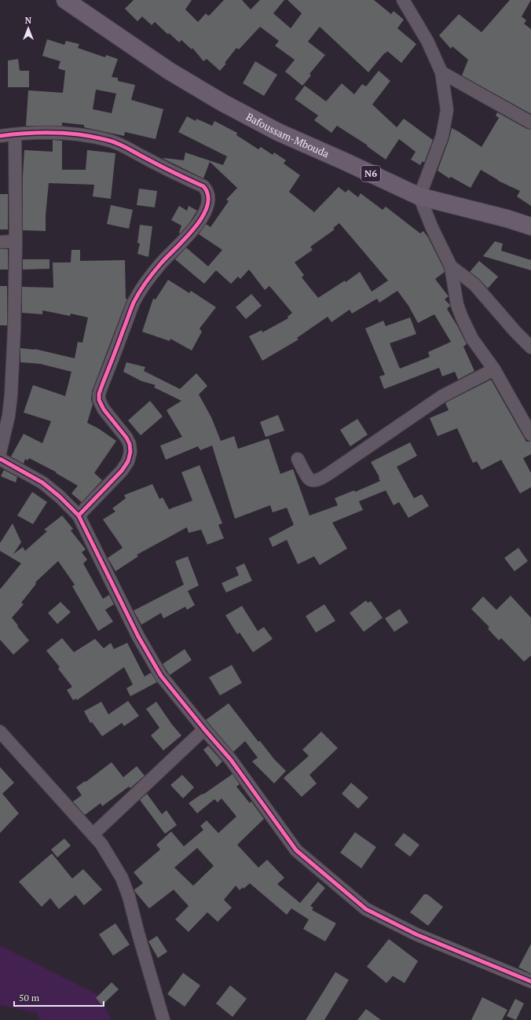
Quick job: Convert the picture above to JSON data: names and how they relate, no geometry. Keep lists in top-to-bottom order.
{
  "streets": {
    "highway": ["Bafoussam-Mbouda", "N6"]
  },
  "scale_bar": "50 m",
  "north": "top"
}
